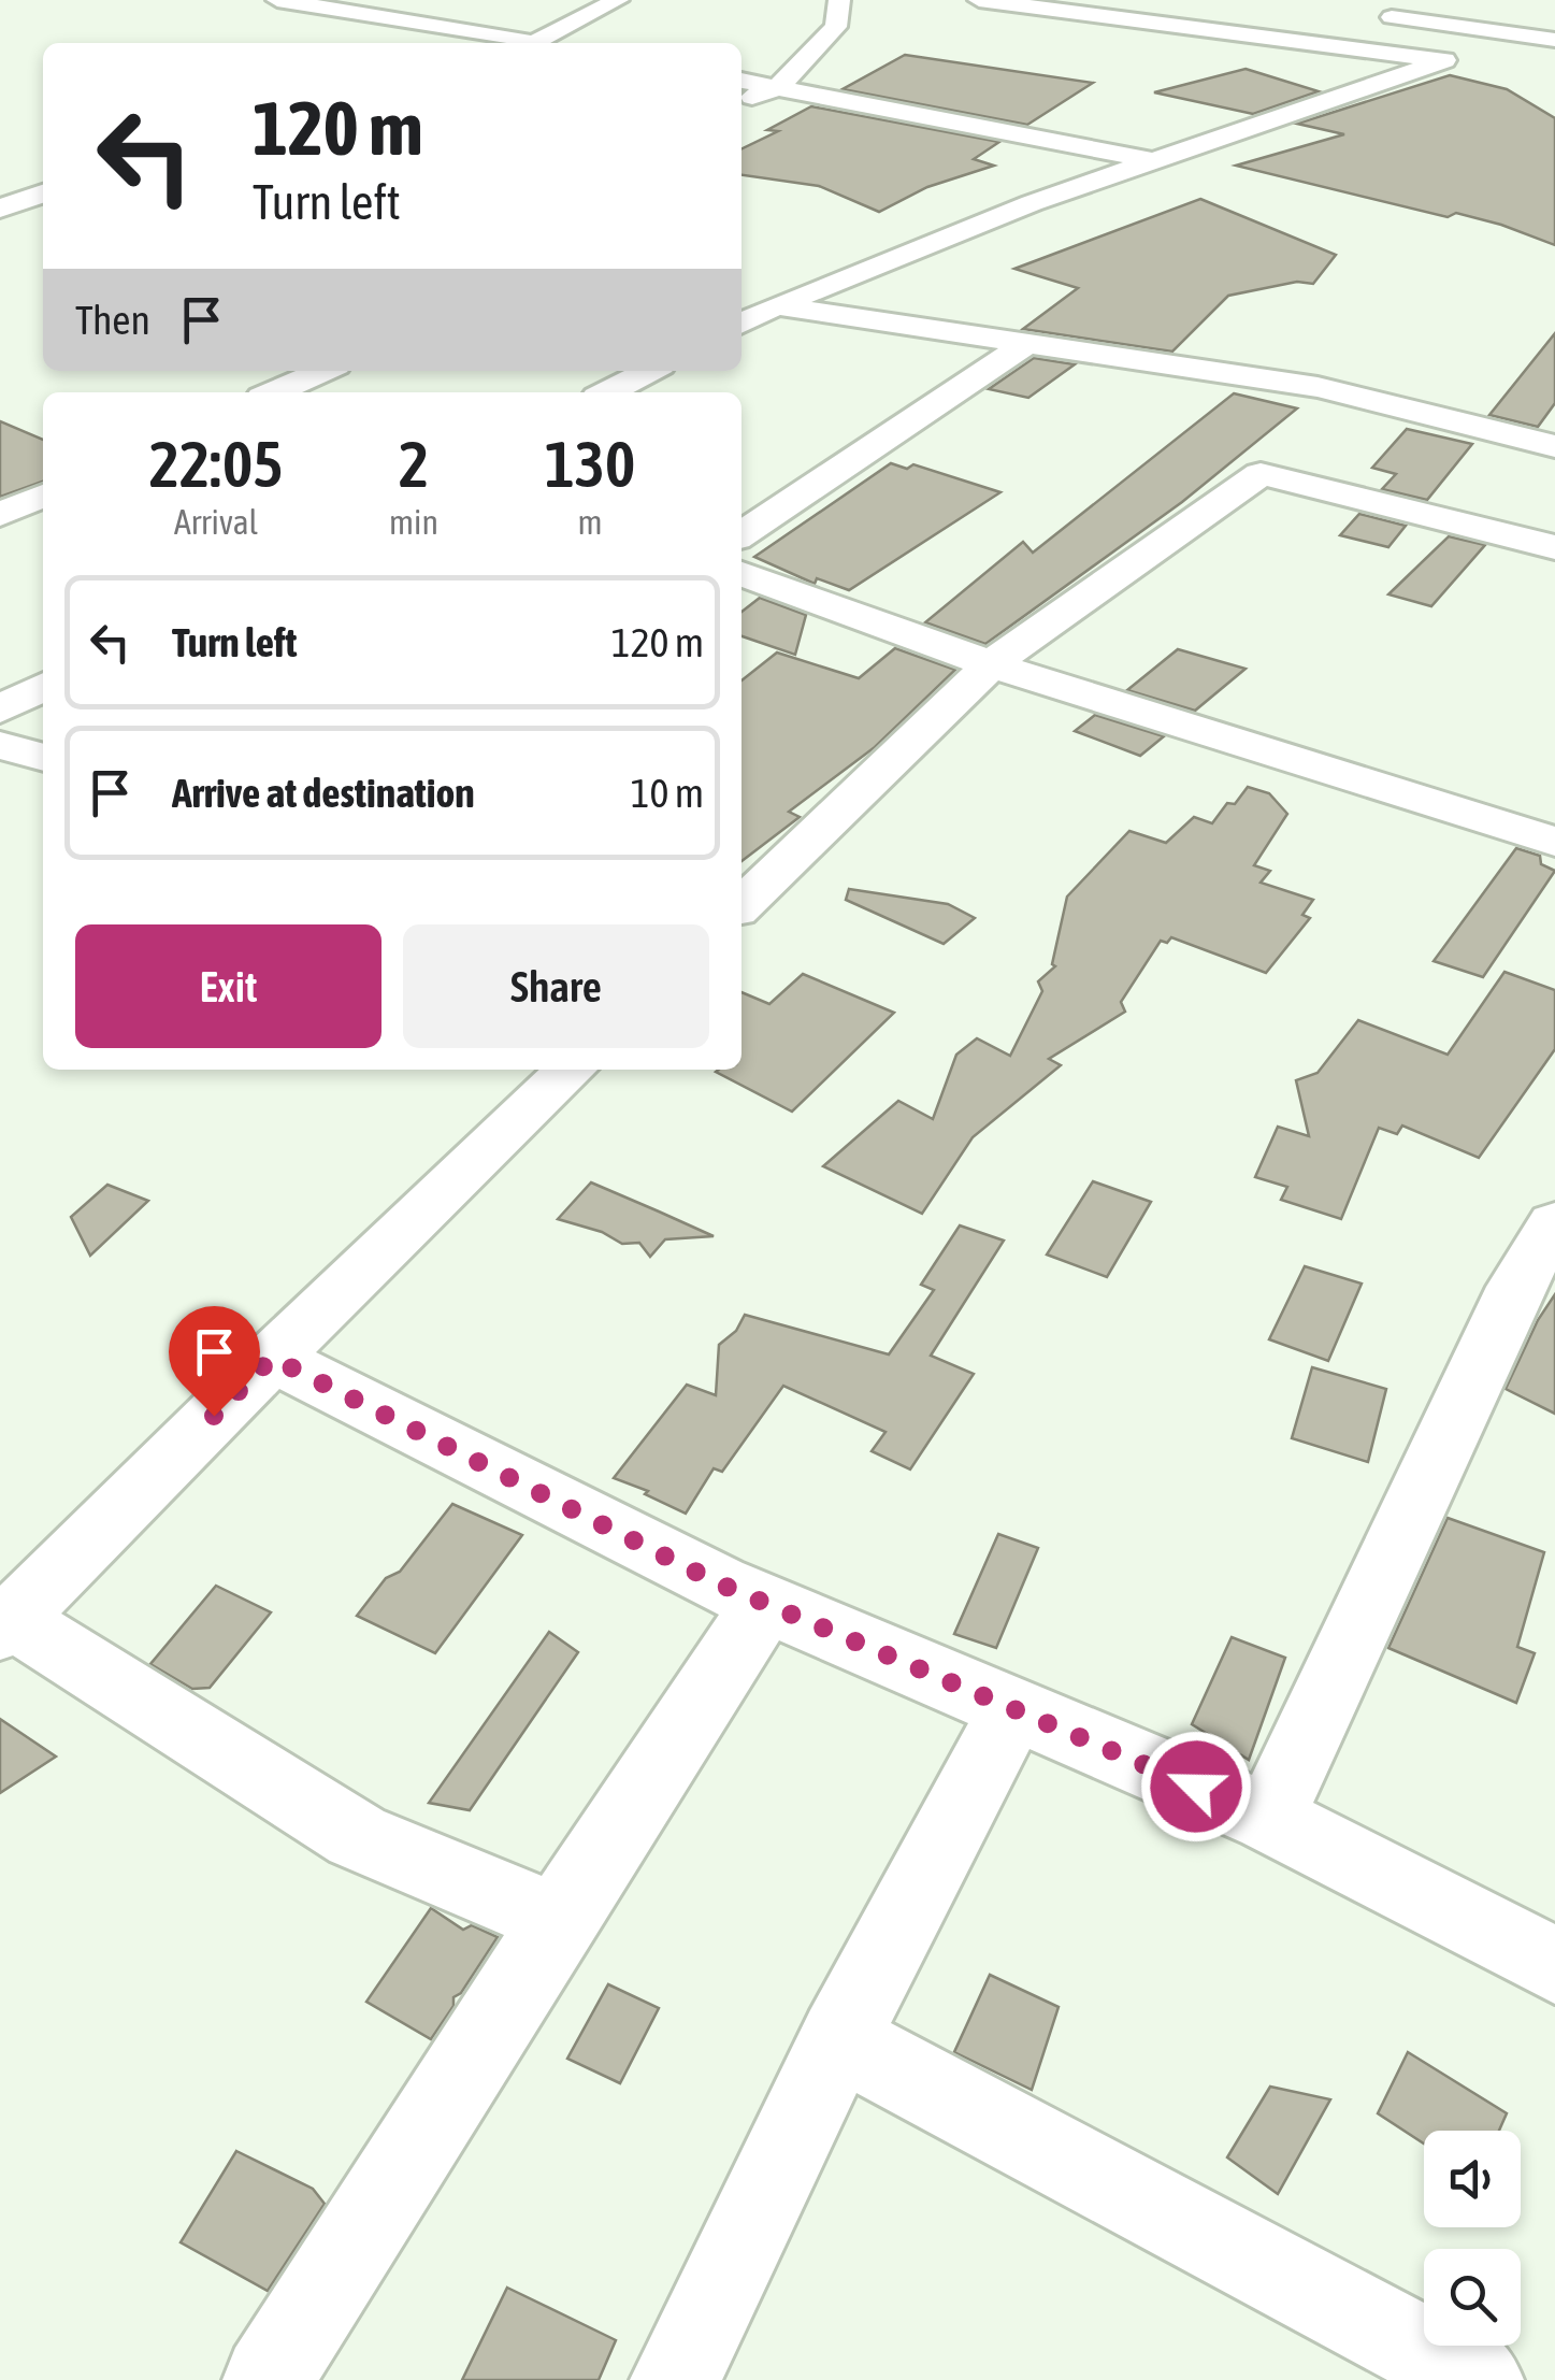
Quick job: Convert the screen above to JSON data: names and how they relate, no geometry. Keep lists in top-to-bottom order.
{
  "page": {
    "turn": ["120 m", "Turn left"],
    "then": "Then",
    "eta": [
      "22:05",
      "Arrival",
      "2",
      "min",
      "130",
      "m"
    ],
    "list": [
      {
        "name": "Turn left",
        "value": "120 m"
      },
      {
        "name": "Arrive at destination",
        "value": "10 m"
      }
    ],
    "buttons": ["Exit", "Share"]
  }
}
